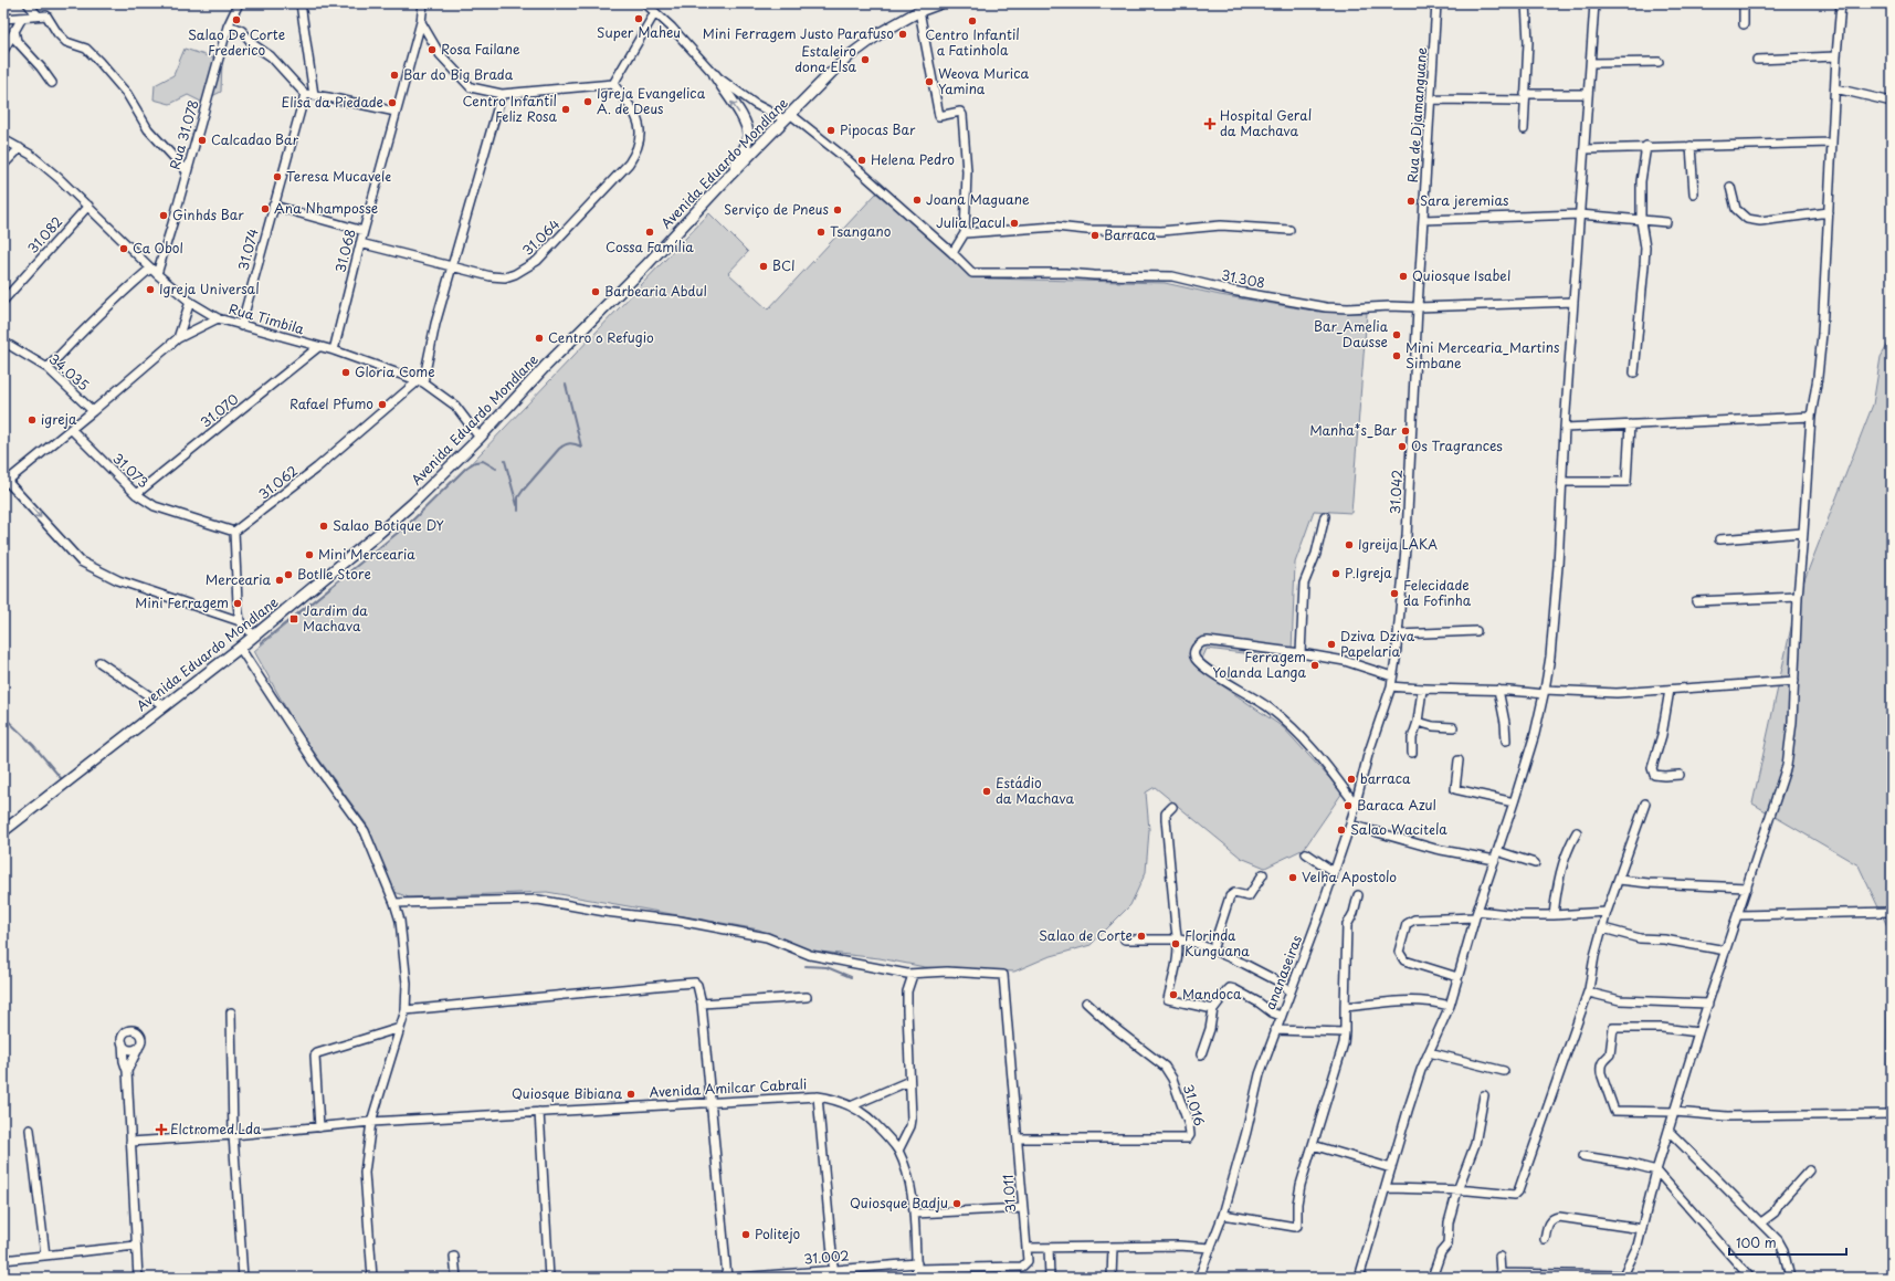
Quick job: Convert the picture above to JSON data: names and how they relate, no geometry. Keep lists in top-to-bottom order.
{
  "streets": {
    "main road": ["Avenida Eduardo Mondlane"],
    "street": [
      "Rua de Djamanguane",
      "Rua 31.078",
      "31.082",
      "31.064",
      "31.074",
      "31.068",
      "31.308",
      "Rua Timbila",
      "34.035",
      "31.070",
      "31.073",
      "31.062",
      "31.042",
      "ananaseiras",
      "Avenida Amilcar Cabrali",
      "31.016",
      "31.011",
      "31.002"
    ]
  },
  "crossings": [
    ["Rua de Djamanguane", "31.308"],
    ["Rua de Djamanguane", "31.042"],
    ["Rua 31.078", "Rua Timbila"],
    ["Avenida Eduardo Mondlane", "31.308"],
    ["Avenida Eduardo Mondlane", "Rua Timbila"],
    ["31.082", "Rua Timbila"],
    ["31.064", "31.068"],
    ["31.074", "Rua Timbila"],
    ["31.068", "Rua Timbila"],
    ["31.308", "31.042"],
    ["Rua Timbila", "31.070"],
    ["Rua Timbila", "31.062"],
    ["31.070", "31.073"],
    ["31.073", "31.062"],
    ["31.042", "ananaseiras"],
    ["31.016", "31.011"],
    ["31.011", "31.002"]
  ],
  "places": {
    "other": [
      "Super Maheu",
      "Salao De Corte Frederico",
      "Centro Infantil a Fatinhola",
      "Mini Ferragem Justo Parafuso",
      "Rosa Failane",
      "Estaleiro dona Elsa",
      "Bar do Big Brada",
      "Weova Murica Yamina",
      "Igreja Evangelica A. de Deus",
      "Elisa da Piedade",
      "Centro Infantil Feliz Rosa",
      "Pipocas Bar",
      "Calcadao Bar",
      "Helena Pedro",
      "Teresa Mucavele",
      "Joana Maguane",
      "Sara jeremias",
      "Ana Nhamposse",
      "Serviço de Pneus",
      "Ginhds Bar",
      "Julia Pacul",
      "Cossa Família",
      "Tsangano",
      "Barraca",
      "Ca Obol",
      "BCI",
      "Quiosque Isabel",
      "Igreja Universal",
      "Barbearia Abdul",
      "Bar_Amelia Dausse",
      "Centro o Refugio",
      "Mini Mercearia_Martins Simbane",
      "Gloria Come",
      "Rafael Pfumo",
      "igreja",
      "Manha*s_Bar",
      "Os Tragrances",
      "Salao Botique DY",
      "Igreija LAKA",
      "Mini Mercearia",
      "P.Igreja",
      "Botlle Store",
      "Mercearia",
      "Felecidade da Fofinha",
      "Mini Ferragem",
      "Dziva Dziva Papelaria",
      "Ferragem Yolanda Langa",
      "barraca",
      "Estádio da Machava",
      "Baraca Azul",
      "Salao Wacitela",
      "Velha Apostolo",
      "Salao de Corte",
      "Florinda Kunguana",
      "Mandoca",
      "Quiosque Bibiana",
      "Quiosque Badju",
      "Politejo"
    ],
    "health": ["Hospital Geral da Machava", "Elctromed.Lda"],
    "transit": ["Jardim da Machava"]
  },
  "scale_bar": "100 m"
}
